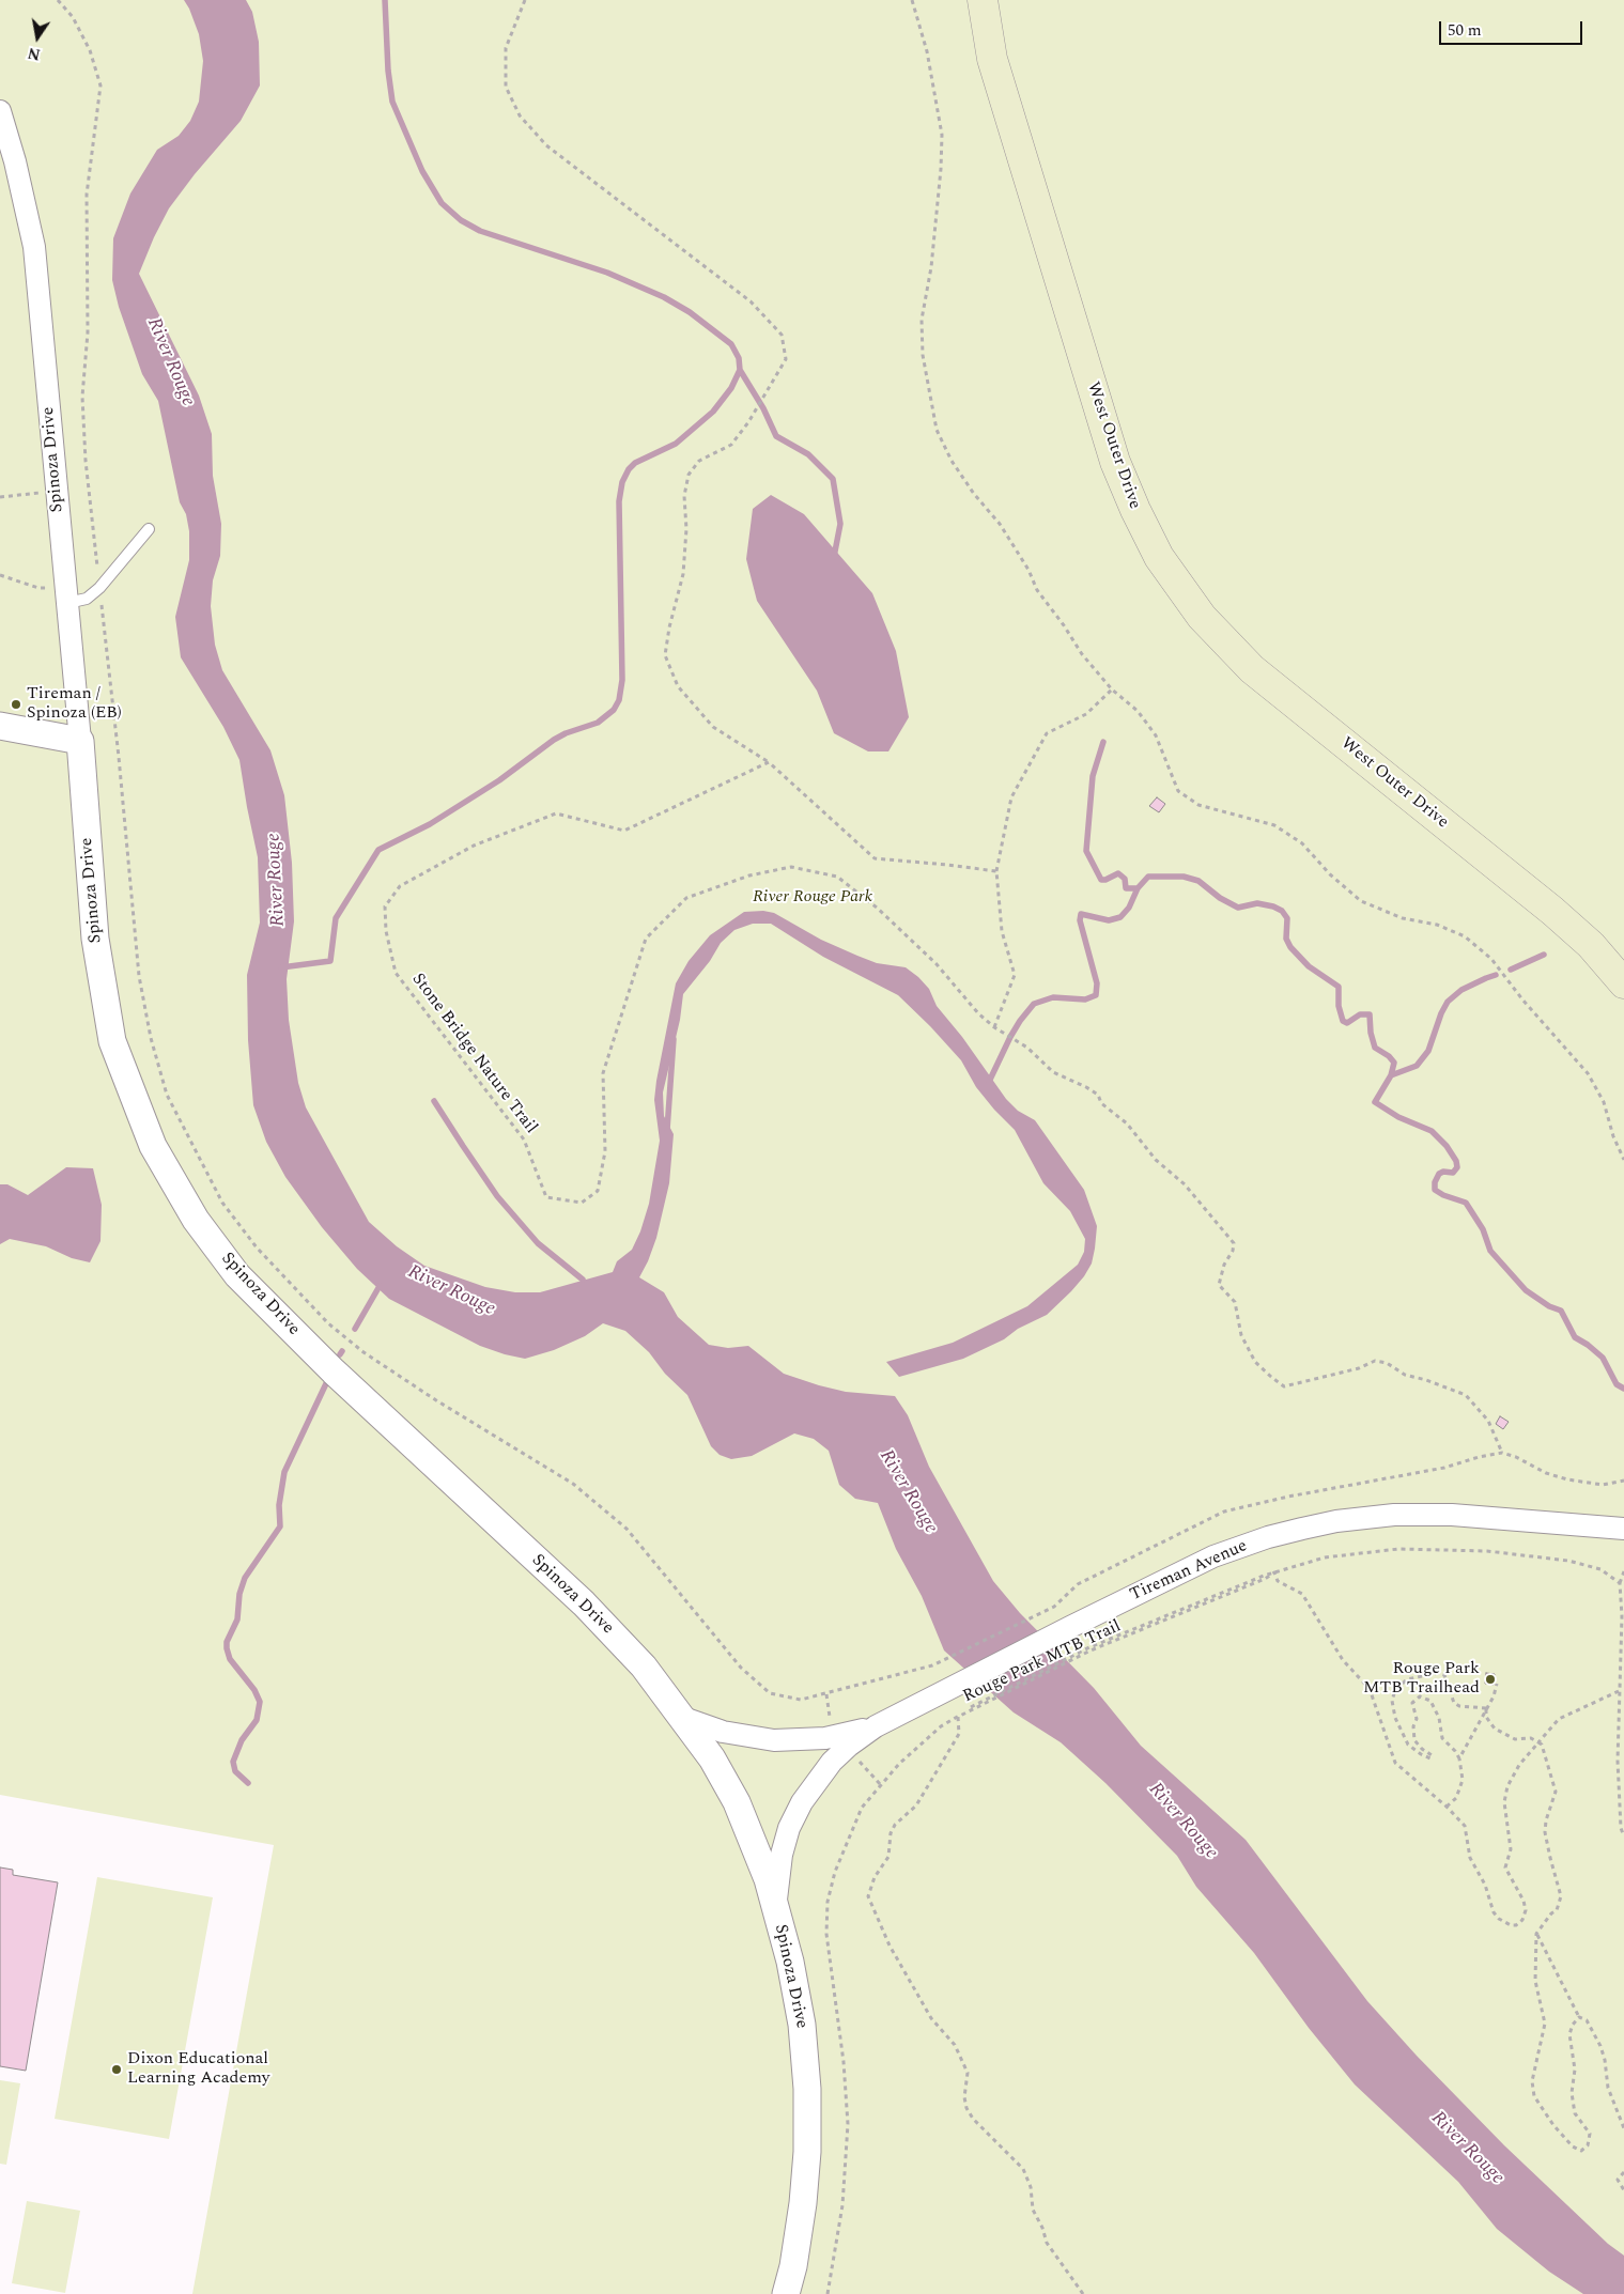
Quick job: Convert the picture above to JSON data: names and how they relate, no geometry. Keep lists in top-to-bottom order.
{
  "streets": {
    "main road": ["West Outer Drive"],
    "street": ["Spinoza Drive", "Tireman Avenue"],
    "path": ["Stone Bridge Nature Trail", "Rouge Park MTB Trail"]
  },
  "water": ["River Rouge"],
  "parks": ["River Rouge Park"],
  "places": ["Tireman / Spinoza (EB)", "Rouge Park MTB Trailhead", "Dixon Educational Learning Academy"],
  "scale_bar": "50 m",
  "north": "bottom"
}
